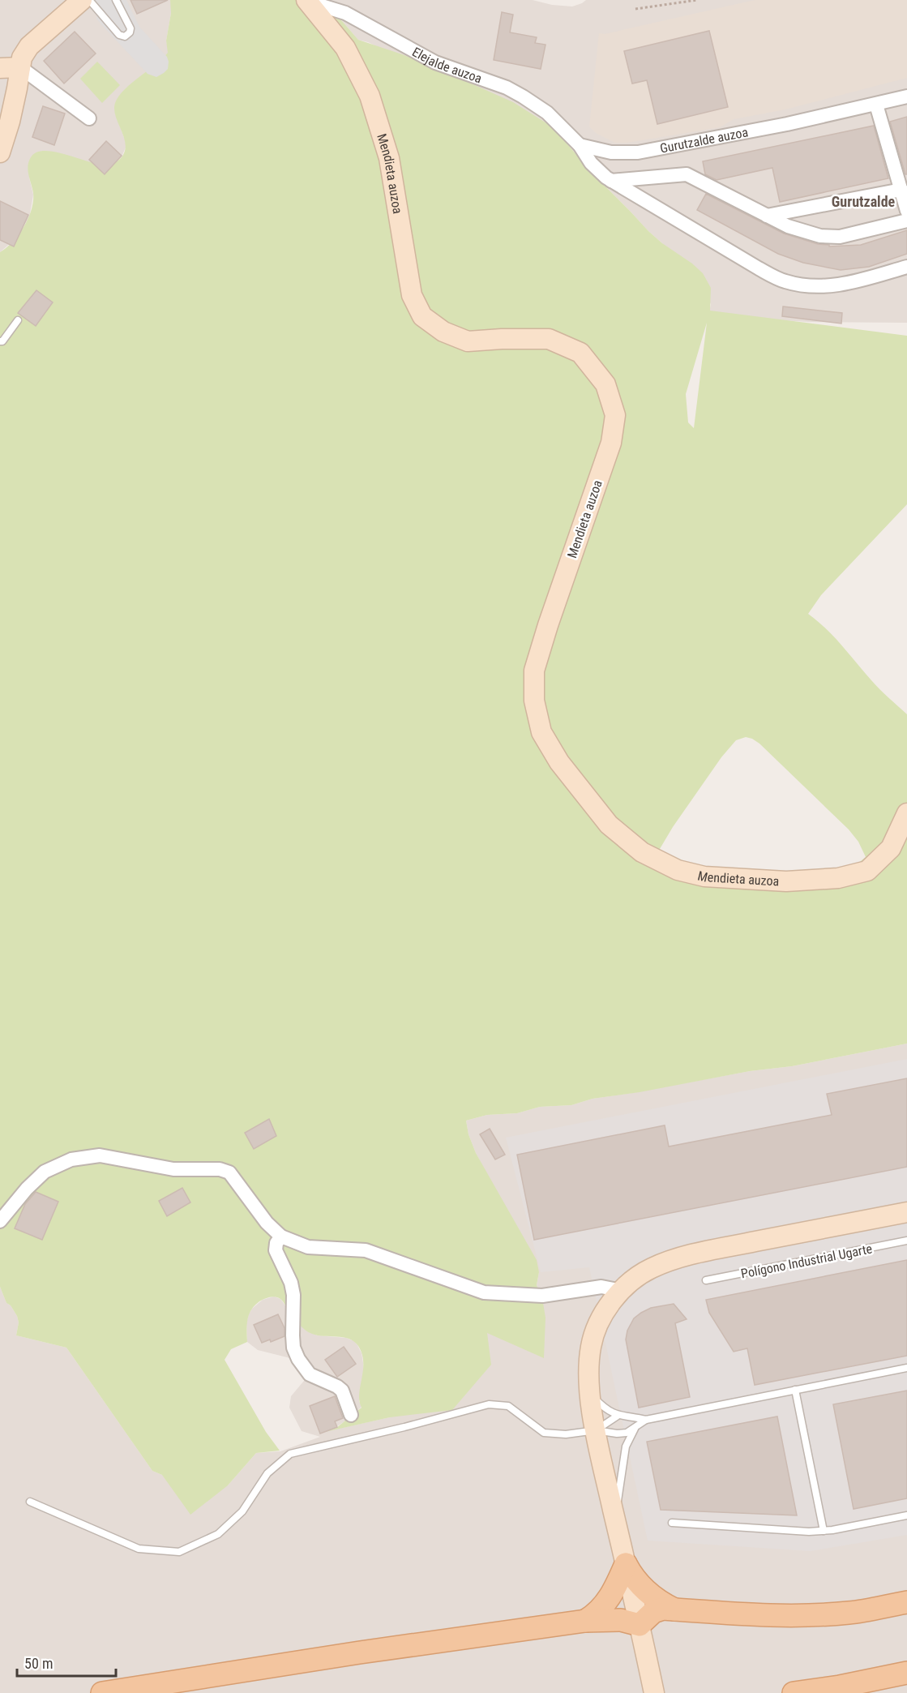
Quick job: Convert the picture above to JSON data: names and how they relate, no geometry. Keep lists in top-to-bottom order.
{
  "streets": {
    "street": ["Elejalde auzoa", "Gurutzalde auzoa", "Mendieta auzoa"],
    "lane": ["Polígono Industrial Ugarte"]
  },
  "crossings": [
    ["Elejalde auzoa", "Gurutzalde auzoa"],
    ["Elejalde auzoa", "Mendieta auzoa"]
  ],
  "districts": ["Gurutzalde"],
  "scale_bar": "50 m"
}
